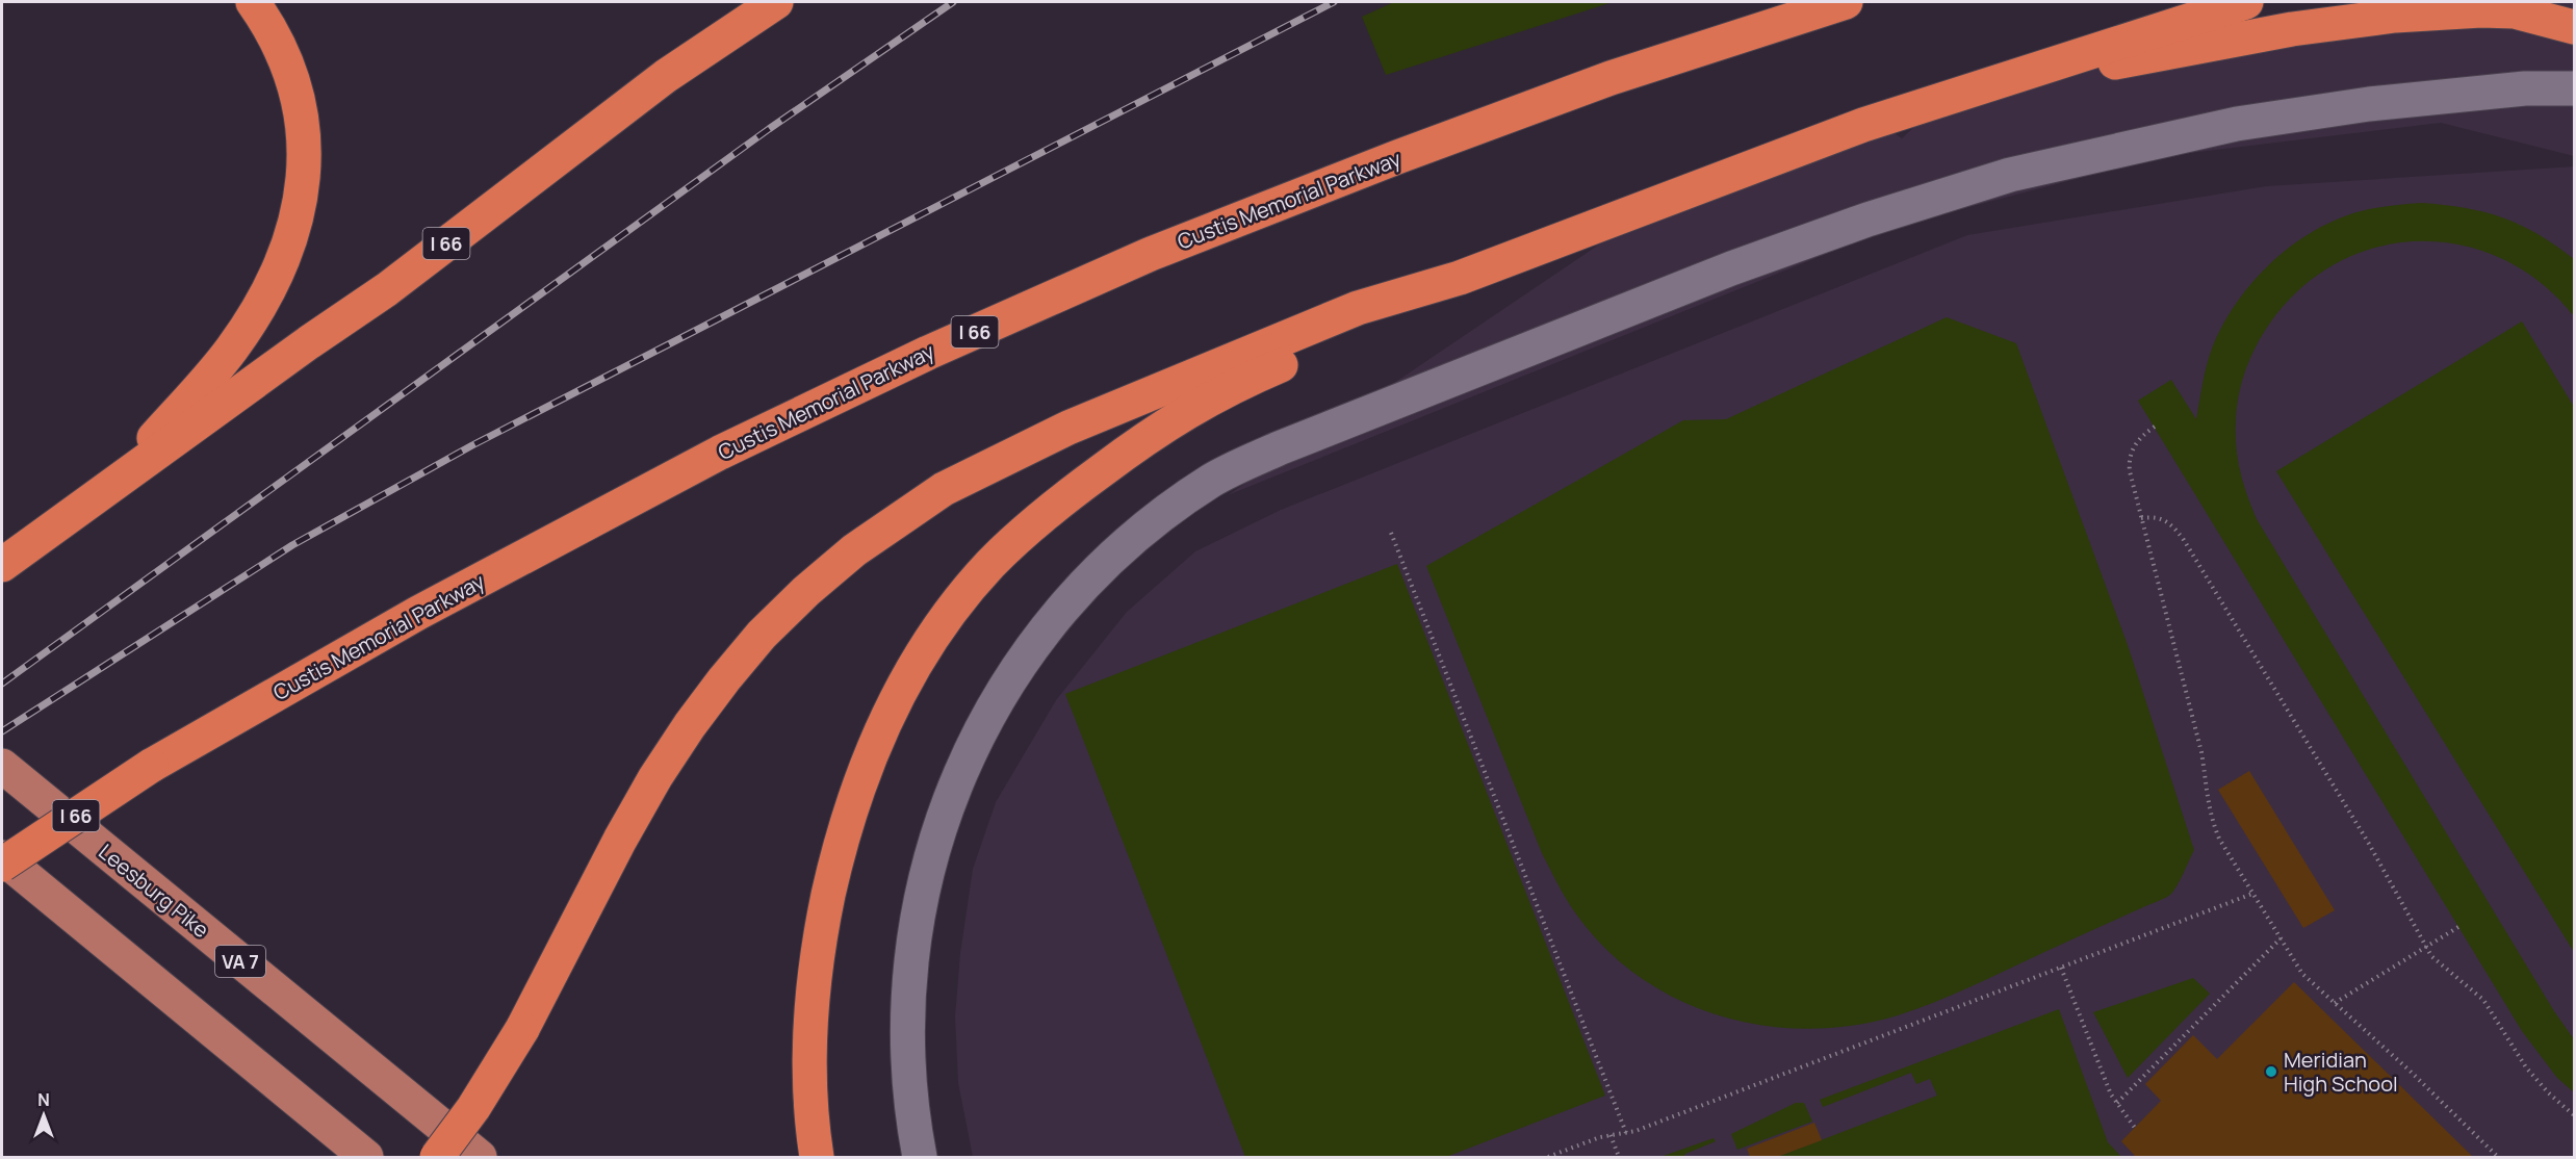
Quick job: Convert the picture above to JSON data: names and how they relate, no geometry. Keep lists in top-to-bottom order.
{
  "streets": {
    "highway": ["Custis Memorial Parkway", "I 66"],
    "main road": ["Leesburg Pike", "VA 7"]
  },
  "places": ["Meridian High School"],
  "north": "top"
}
